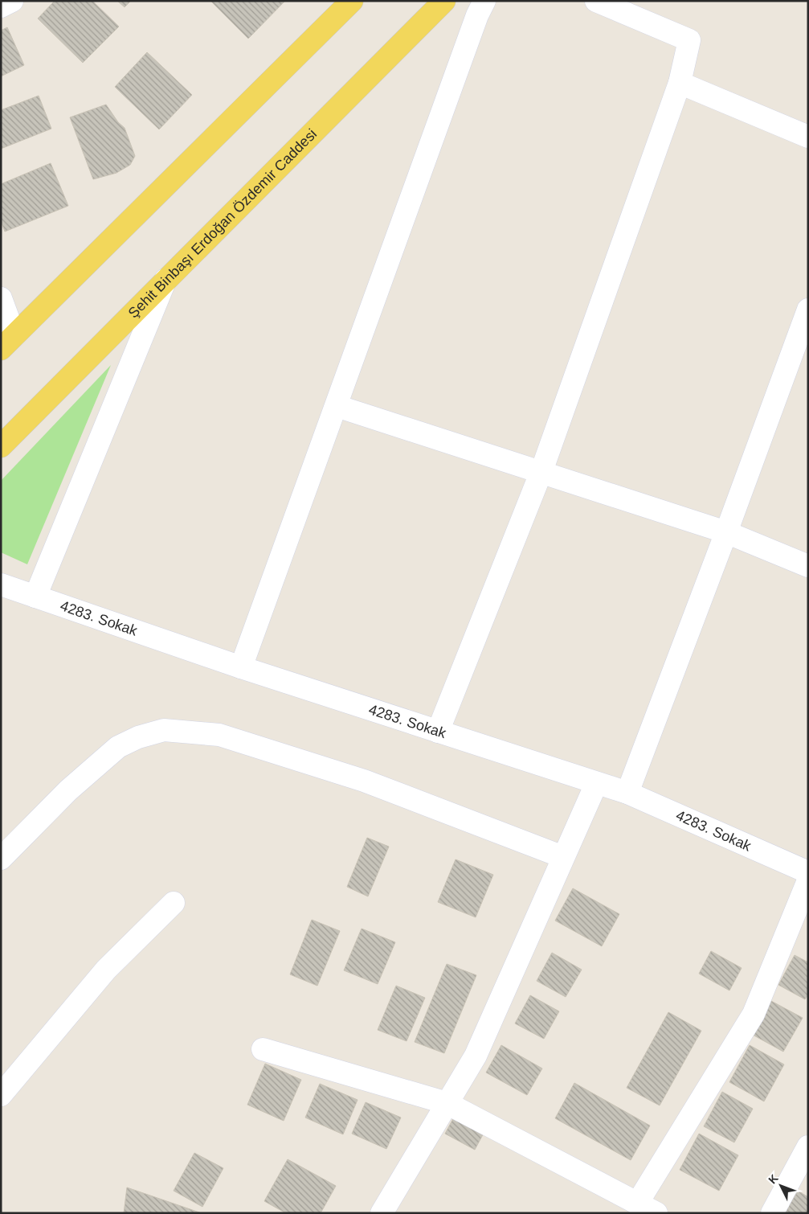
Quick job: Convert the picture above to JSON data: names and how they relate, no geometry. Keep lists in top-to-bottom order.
{
  "streets": {
    "main road": ["Şehit Binbaşı Erdoğan Özdemir Caddesi"],
    "street": ["4283. Sokak"]
  },
  "north": "top left"
}
